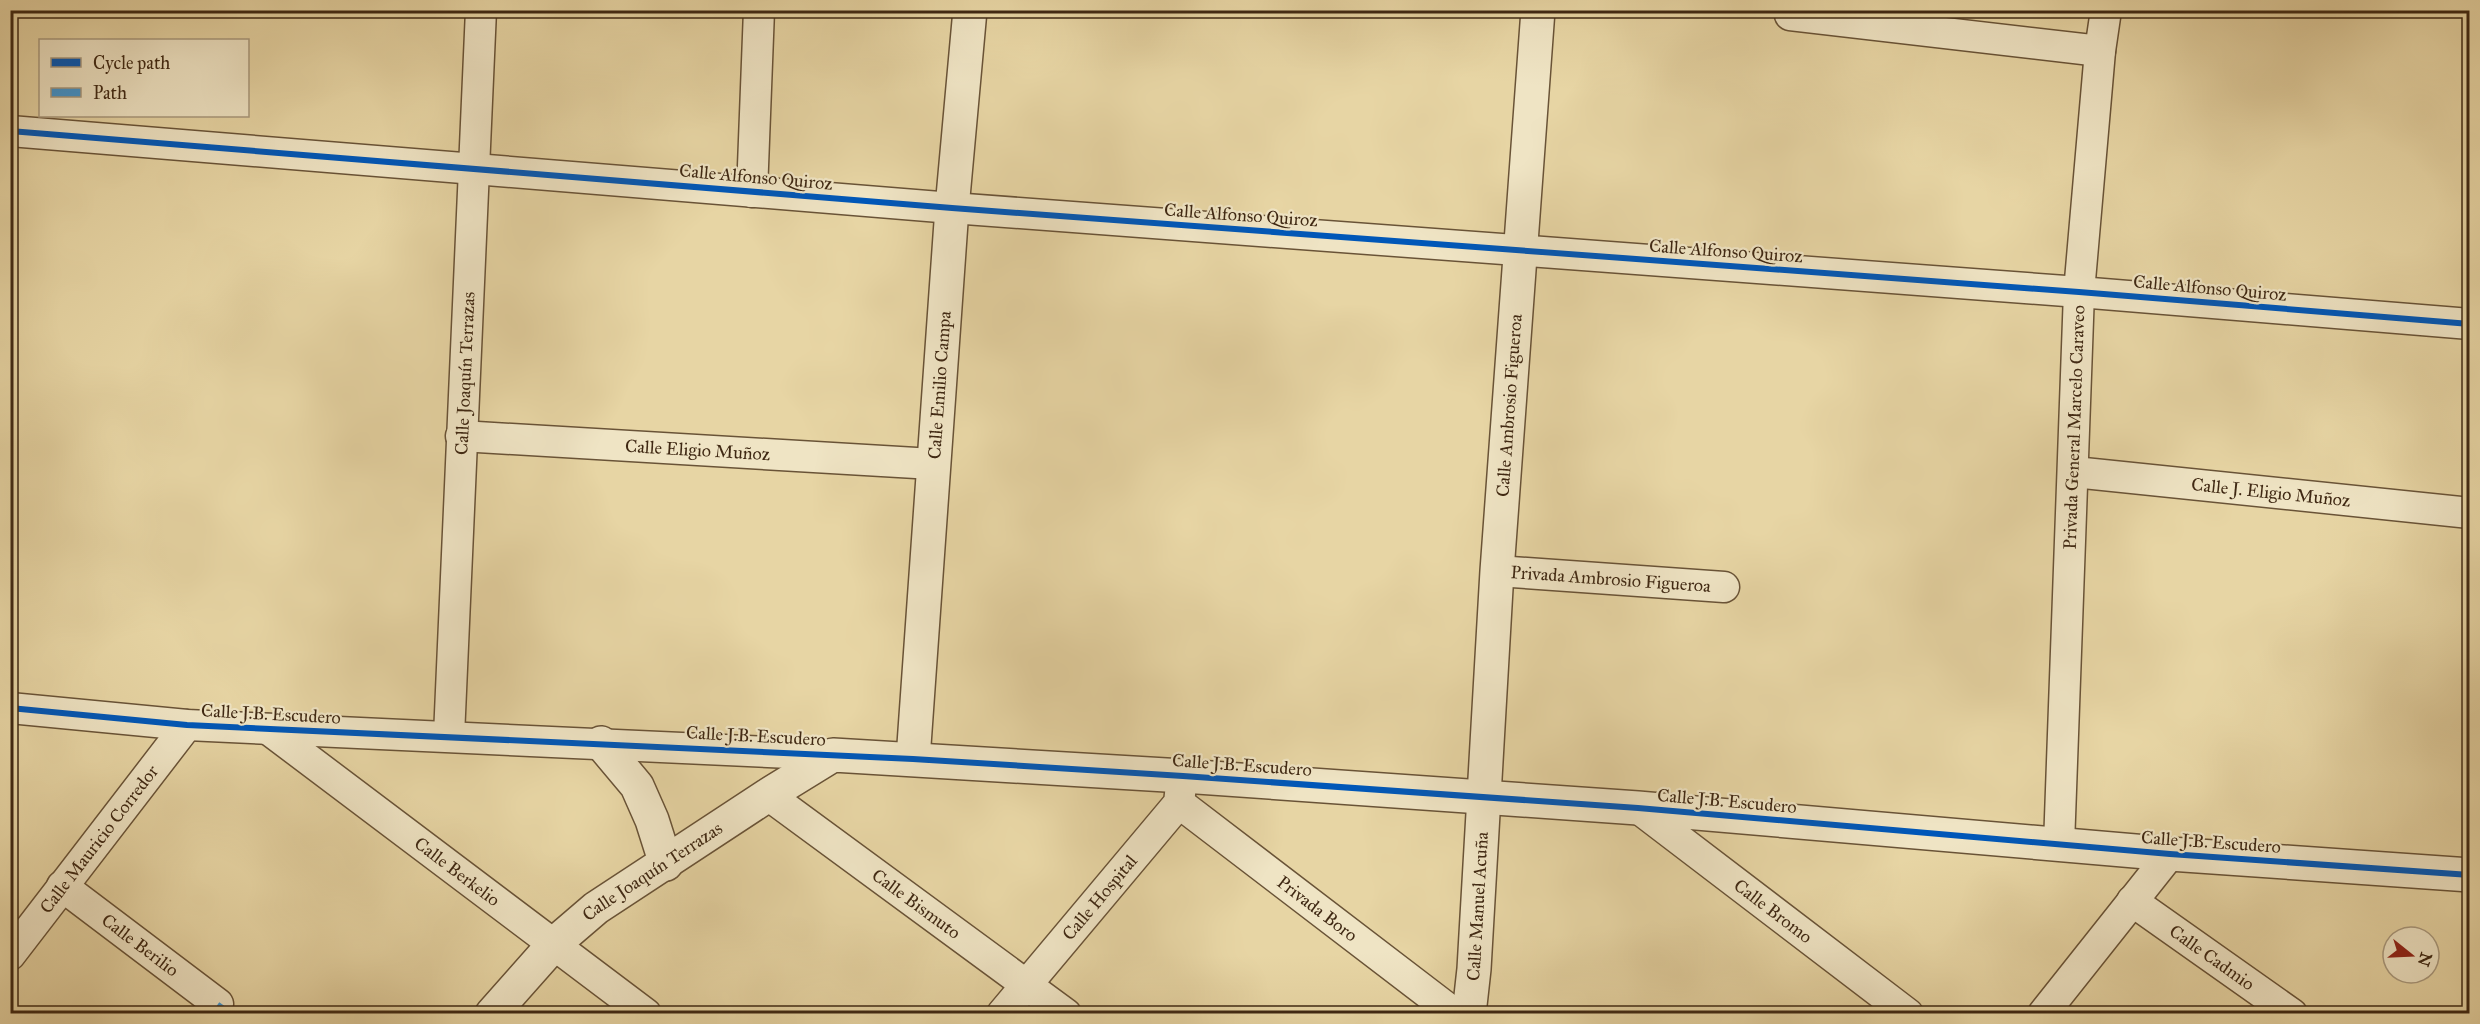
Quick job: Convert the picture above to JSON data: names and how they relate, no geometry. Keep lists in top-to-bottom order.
{
  "streets": {
    "street": [
      "Calle Alfonso Quiroz",
      "Calle Joaquín Terrazas",
      "Calle Emilio Campa",
      "Calle Ambrosio Figueroa",
      "Privada General Marcelo Caraveo",
      "Calle Eligio Muñoz",
      "Calle J. Eligio Muñoz",
      "Privada Ambrosio Figueroa",
      "Calle J.B. Escudero",
      "Calle Mauricio Corredor",
      "Calle Berkelio",
      "Calle Hospital",
      "Calle Bismuto",
      "Calle Manuel Acuña",
      "Privada Boro",
      "Calle Bromo",
      "Calle Berilio",
      "Calle Cadmio"
    ]
  },
  "crossings": [
    ["Calle Alfonso Quiroz", "Calle Joaquín Terrazas"],
    ["Calle Alfonso Quiroz", "Calle Emilio Campa"],
    ["Calle Alfonso Quiroz", "Calle Ambrosio Figueroa"],
    ["Calle Alfonso Quiroz", "Privada General Marcelo Caraveo"],
    ["Calle Joaquín Terrazas", "Calle Eligio Muñoz"],
    ["Calle Joaquín Terrazas", "Calle J.B. Escudero"],
    ["Calle Joaquín Terrazas", "Calle Berkelio"],
    ["Calle Joaquín Terrazas", "Calle Bismuto"],
    ["Calle Emilio Campa", "Calle Eligio Muñoz"],
    ["Calle Emilio Campa", "Calle J.B. Escudero"],
    ["Calle Ambrosio Figueroa", "Privada Ambrosio Figueroa"],
    ["Calle Ambrosio Figueroa", "Calle J.B. Escudero"],
    ["Calle Ambrosio Figueroa", "Calle Manuel Acuña"],
    ["Privada General Marcelo Caraveo", "Calle J. Eligio Muñoz"],
    ["Privada General Marcelo Caraveo", "Calle J.B. Escudero"],
    ["Calle J.B. Escudero", "Calle Mauricio Corredor"],
    ["Calle J.B. Escudero", "Calle Berkelio"],
    ["Calle J.B. Escudero", "Calle Hospital"],
    ["Calle J.B. Escudero", "Calle Manuel Acuña"],
    ["Calle J.B. Escudero", "Privada Boro"],
    ["Calle J.B. Escudero", "Calle Bromo"],
    ["Calle Mauricio Corredor", "Calle Berilio"],
    ["Calle Hospital", "Calle Bismuto"],
    ["Calle Hospital", "Privada Boro"]
  ],
  "legend": ["Cycle path", "Path"],
  "north": "right"
}
